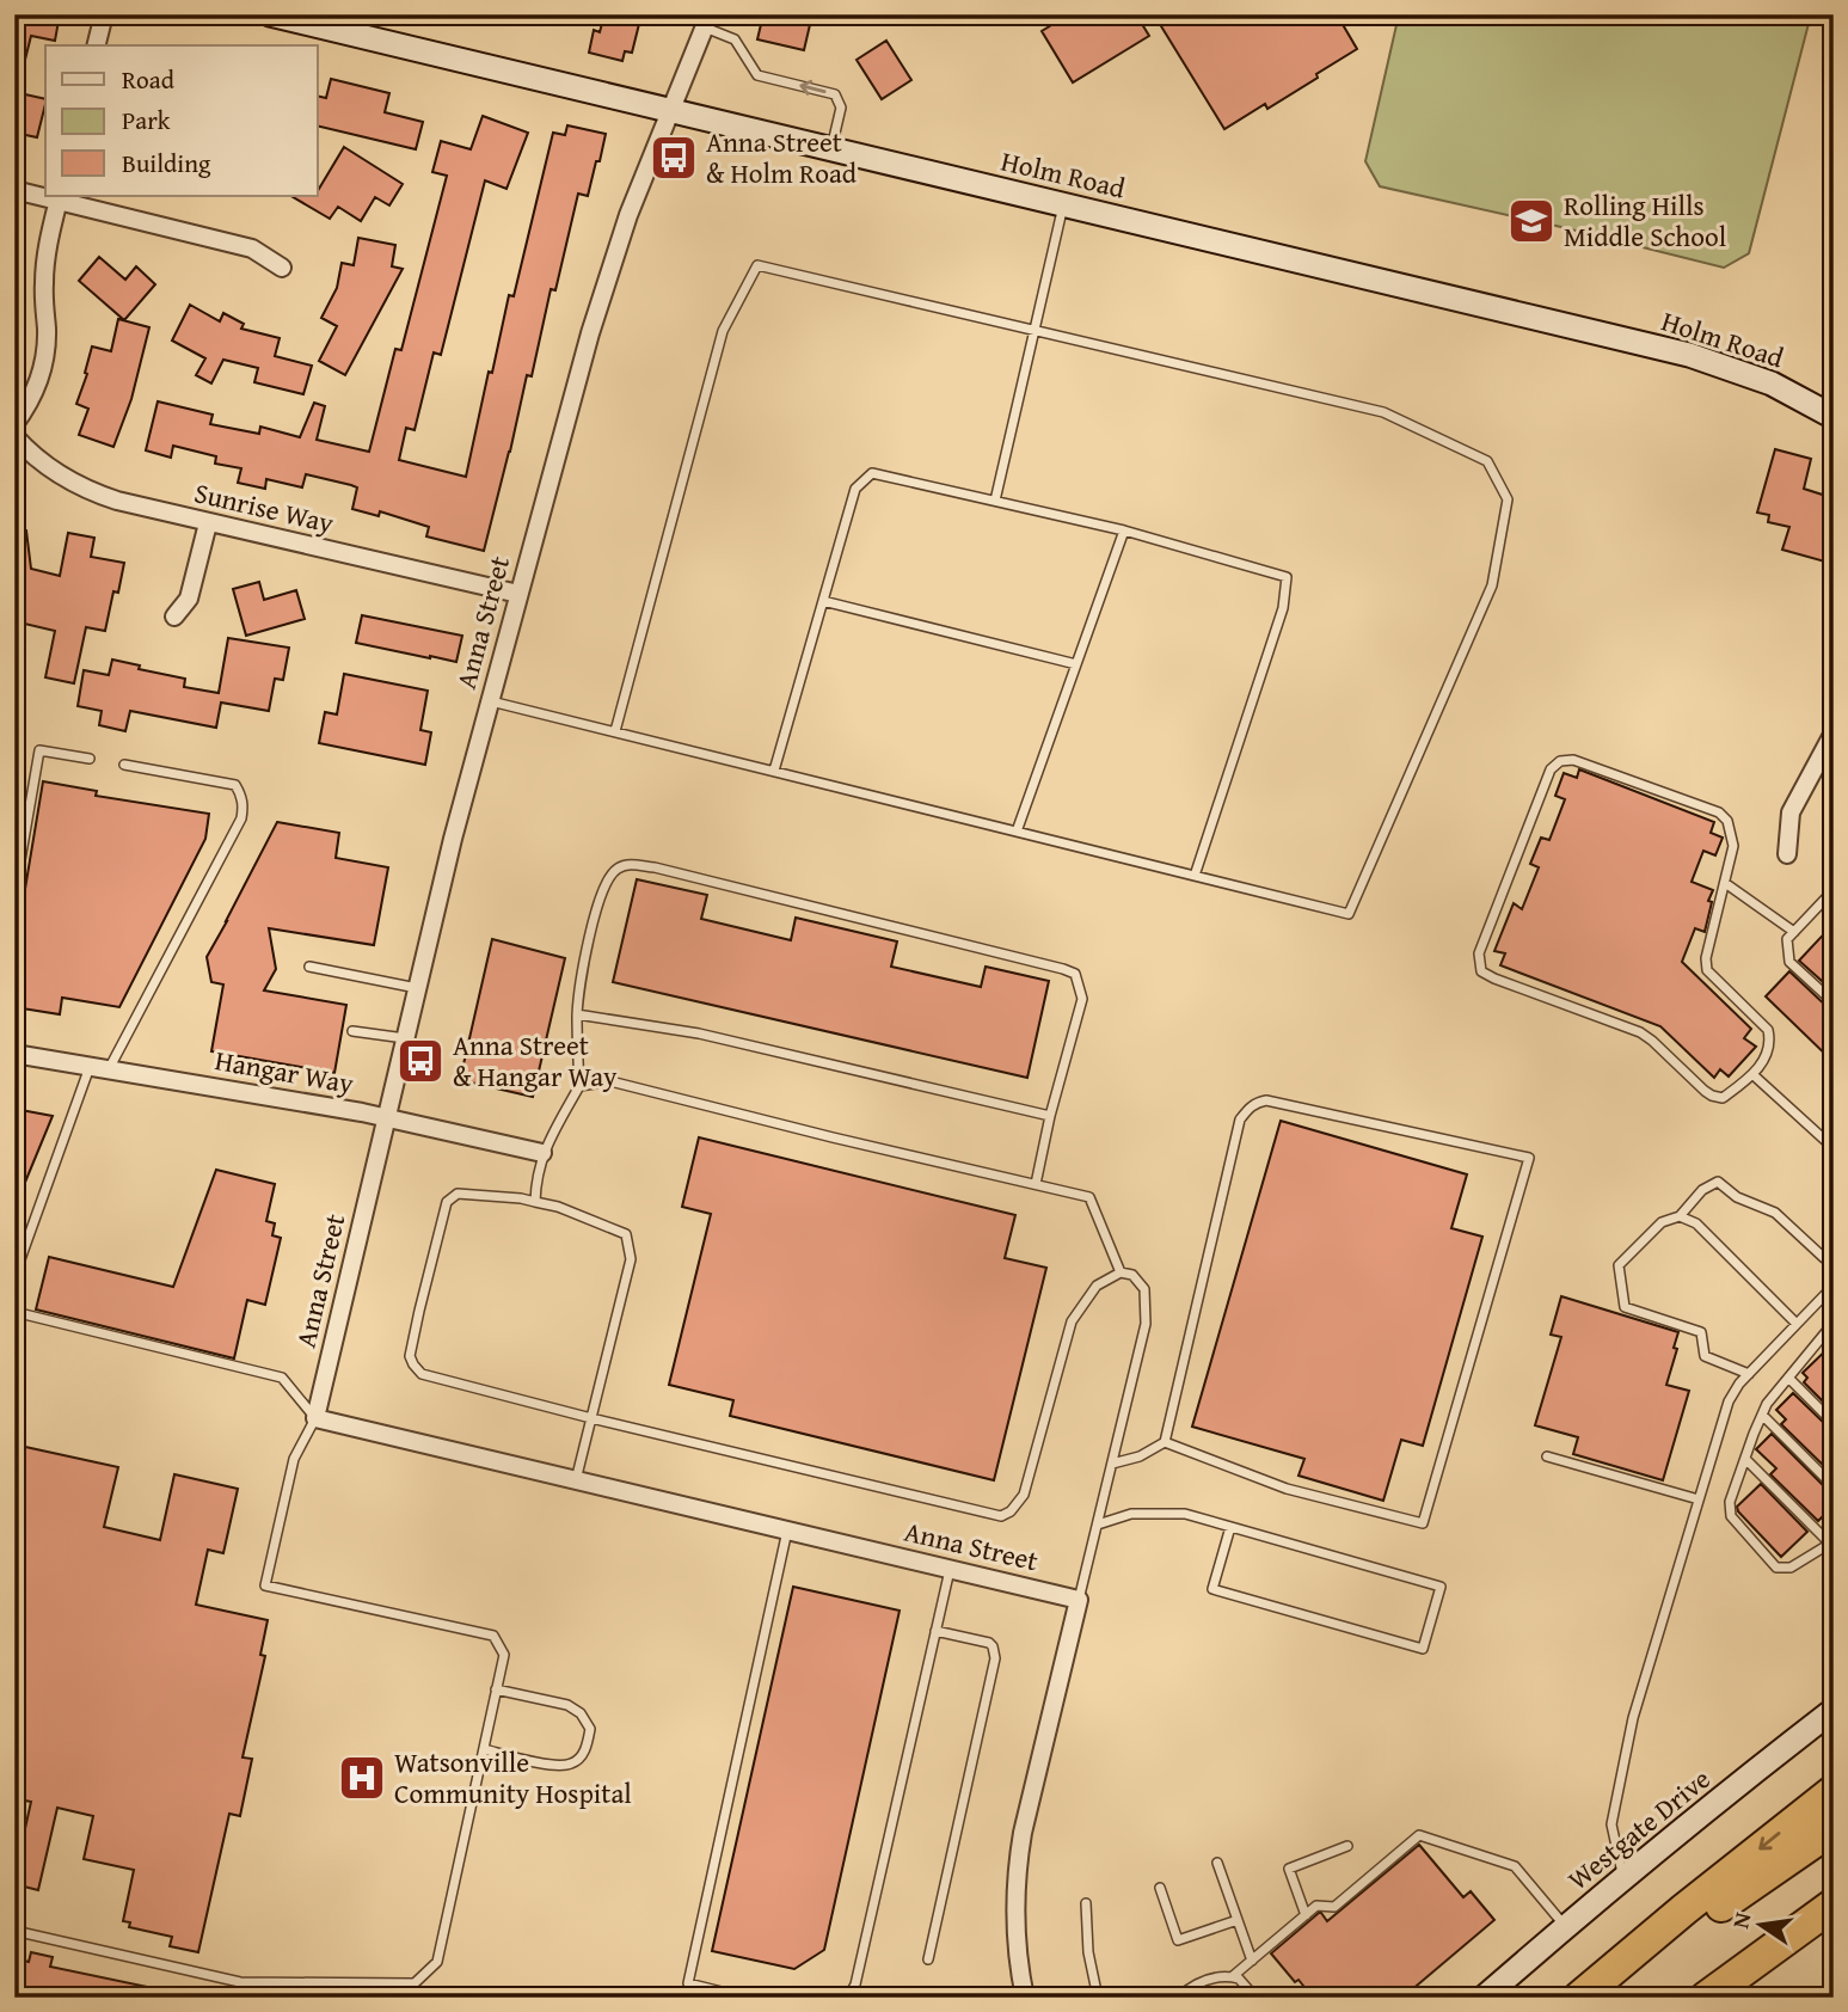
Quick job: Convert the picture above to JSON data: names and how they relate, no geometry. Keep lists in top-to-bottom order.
{
  "streets": {
    "street": [
      "Holm Road",
      "Sunrise Way",
      "Anna Street",
      "Hangar Way",
      "Westgate Drive"
    ]
  },
  "crossings": [
    ["Holm Road", "Anna Street"],
    ["Sunrise Way", "Anna Street"],
    ["Anna Street", "Hangar Way"]
  ],
  "places": {
    "bus stop": ["Anna Street & Holm Road", "Anna Street & Hangar Way"],
    "school or university": ["Rolling Hills Middle School"],
    "hospital": ["Watsonville Community Hospital"]
  },
  "legend": ["Road", "Park", "Building"],
  "north": "left"
}
